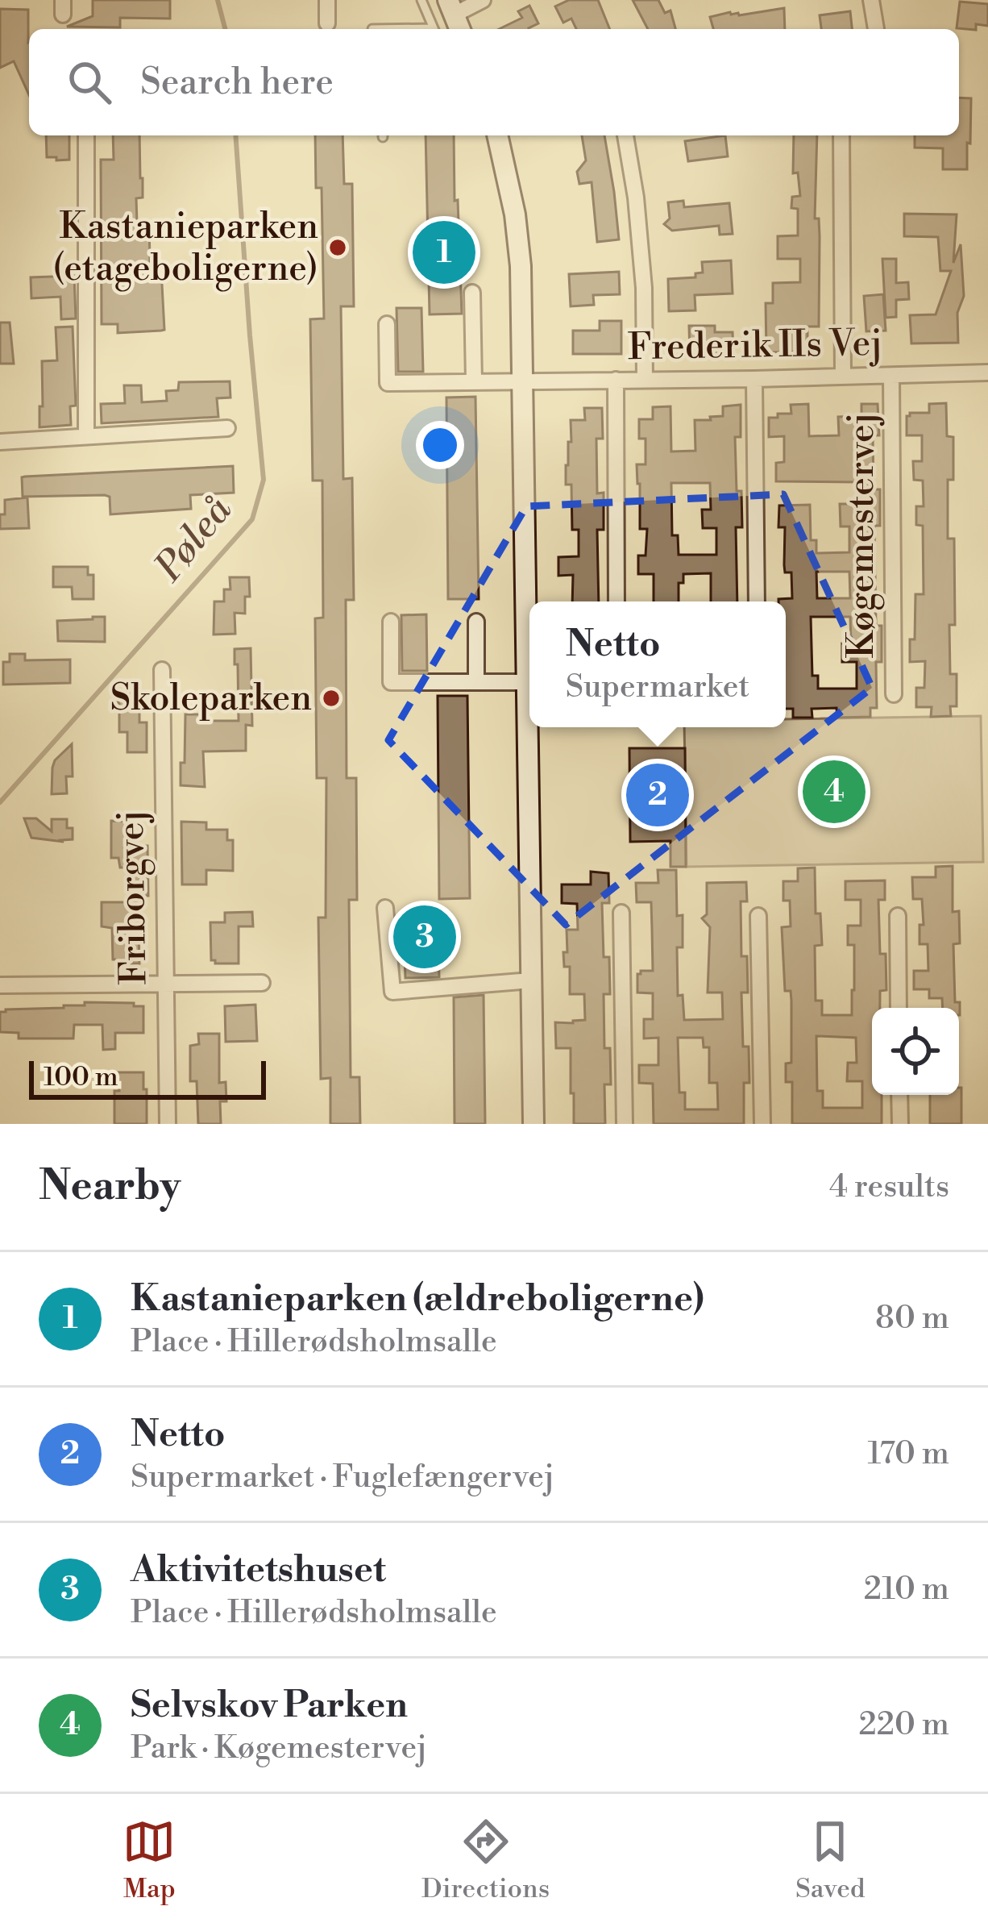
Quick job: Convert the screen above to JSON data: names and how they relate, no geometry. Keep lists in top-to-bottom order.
{
  "streets": {
    "street": ["Frederik IIs Vej", "Køgemestervej", "Friborgvej"]
  },
  "crossings": [
    ["Frederik IIs Vej", "Køgemestervej"]
  ],
  "water": ["Pøleå"],
  "places": ["Kastanieparken (etageboligerne)", "Skoleparken"],
  "scale_bar": "100 m",
  "page": {
    "search": "Search here",
    "pins": [
      "1",
      "4",
      "2",
      "3"
    ],
    "popup": ["Netto", "Supermarket"],
    "scale": "100 m",
    "heading": ["Nearby", "4 results"],
    "list": [
      {
        "mark": "1",
        "name": "Kastanieparken (ældreboligerne)",
        "note": "Place · Hillerødsholmsalle",
        "value": "80 m"
      },
      {
        "mark": "2",
        "name": "Netto",
        "note": "Supermarket · Fuglefængervej",
        "value": "170 m"
      },
      {
        "mark": "3",
        "name": "Aktivitetshuset",
        "note": "Place · Hillerødsholmsalle",
        "value": "210 m"
      },
      {
        "mark": "4",
        "name": "Selvskov Parken",
        "note": "Park · Køgemestervej",
        "value": "220 m"
      }
    ],
    "nav": ["Map", "Directions", "Saved"]
  }
}
